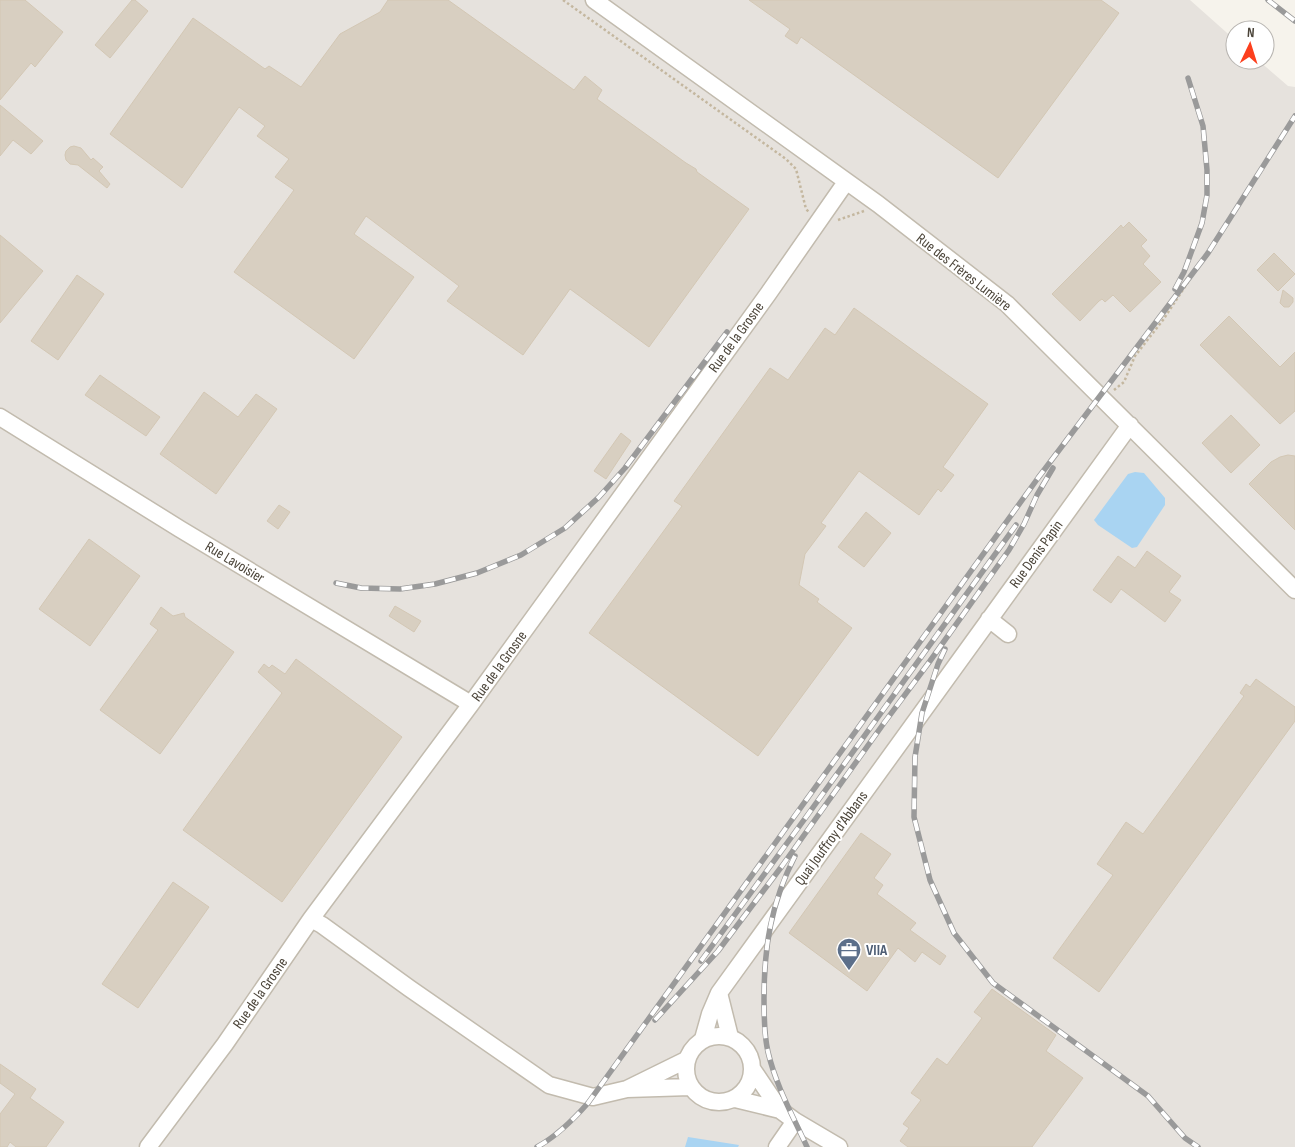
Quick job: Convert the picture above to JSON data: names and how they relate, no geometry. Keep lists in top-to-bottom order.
{
  "streets": {
    "street": [
      "Rue des Frères Lumière",
      "Rue de la Grosne",
      "Rue Denis Papin",
      "Rue Lavoisier",
      "Quai Jouffroy d'Abbans"
    ]
  },
  "crossings": [
    ["Rue des Frères Lumière", "Rue de la Grosne"],
    ["Rue des Frères Lumière", "Rue Denis Papin"],
    ["Rue de la Grosne", "Rue Lavoisier"],
    ["Rue Denis Papin", "Quai Jouffroy d'Abbans"]
  ],
  "places": {
    "office": ["VIIA"]
  },
  "north": "top"
}
